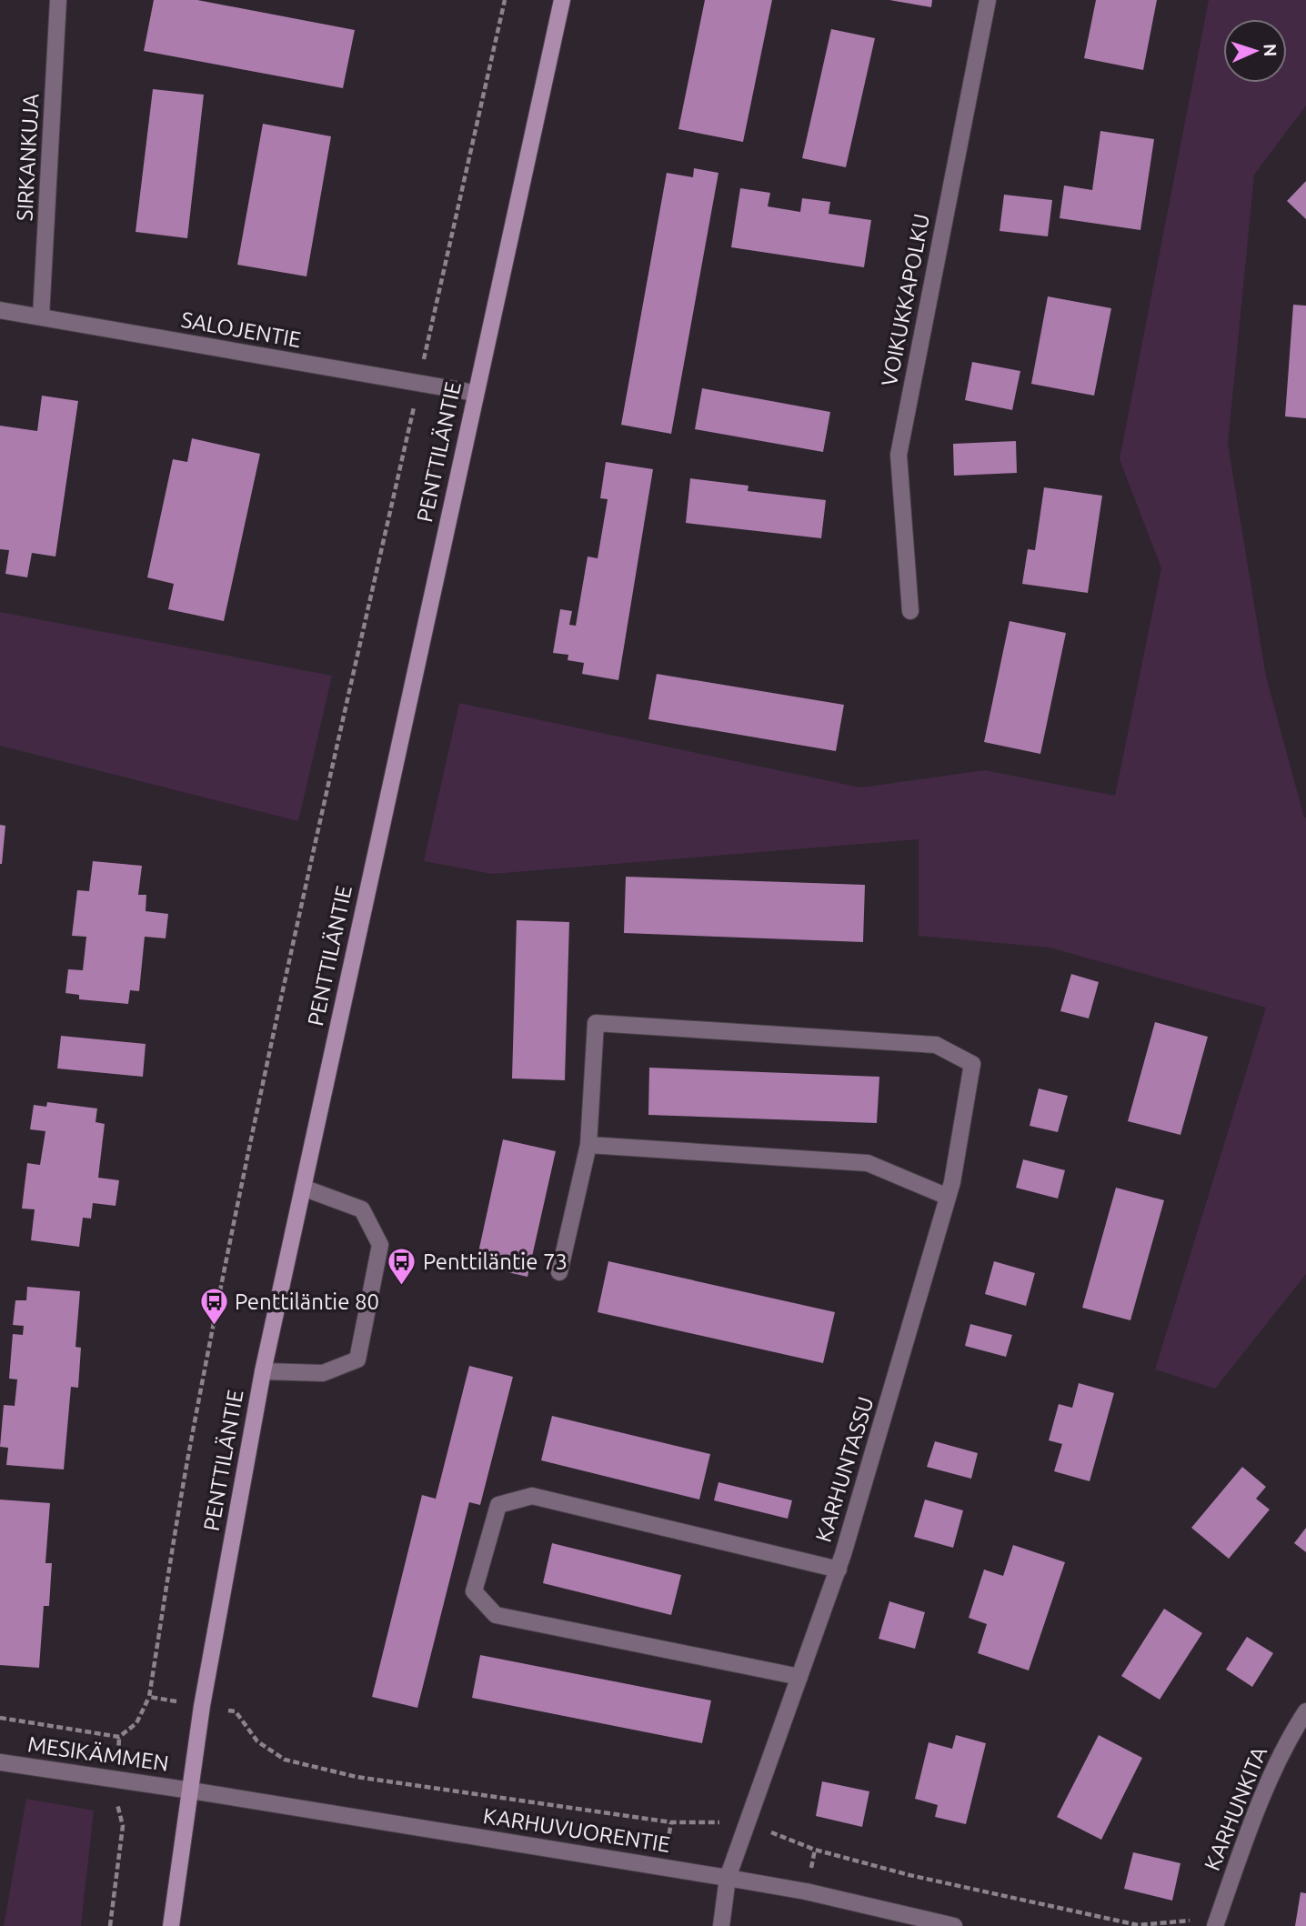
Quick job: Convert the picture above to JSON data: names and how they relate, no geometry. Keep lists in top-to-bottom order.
{
  "streets": {
    "street": [
      "SIRKANKUJA",
      "VOIKUKKAPOLKU",
      "SALOJENTIE",
      "PENTTILÄNTIE",
      "KARHUNTASSU",
      "MESIKÄMMEN",
      "KARHUNKITA",
      "KARHUVUORENTIE"
    ]
  },
  "crossings": [
    ["SIRKANKUJA", "SALOJENTIE"],
    ["SALOJENTIE", "PENTTILÄNTIE"],
    ["PENTTILÄNTIE", "MESIKÄMMEN"],
    ["PENTTILÄNTIE", "KARHUVUORENTIE"],
    ["KARHUNTASSU", "KARHUVUORENTIE"],
    ["MESIKÄMMEN", "KARHUVUORENTIE"]
  ],
  "places": {
    "bus stop": ["Penttiläntie 73", "Penttiläntie 80"]
  },
  "north": "right"
}
